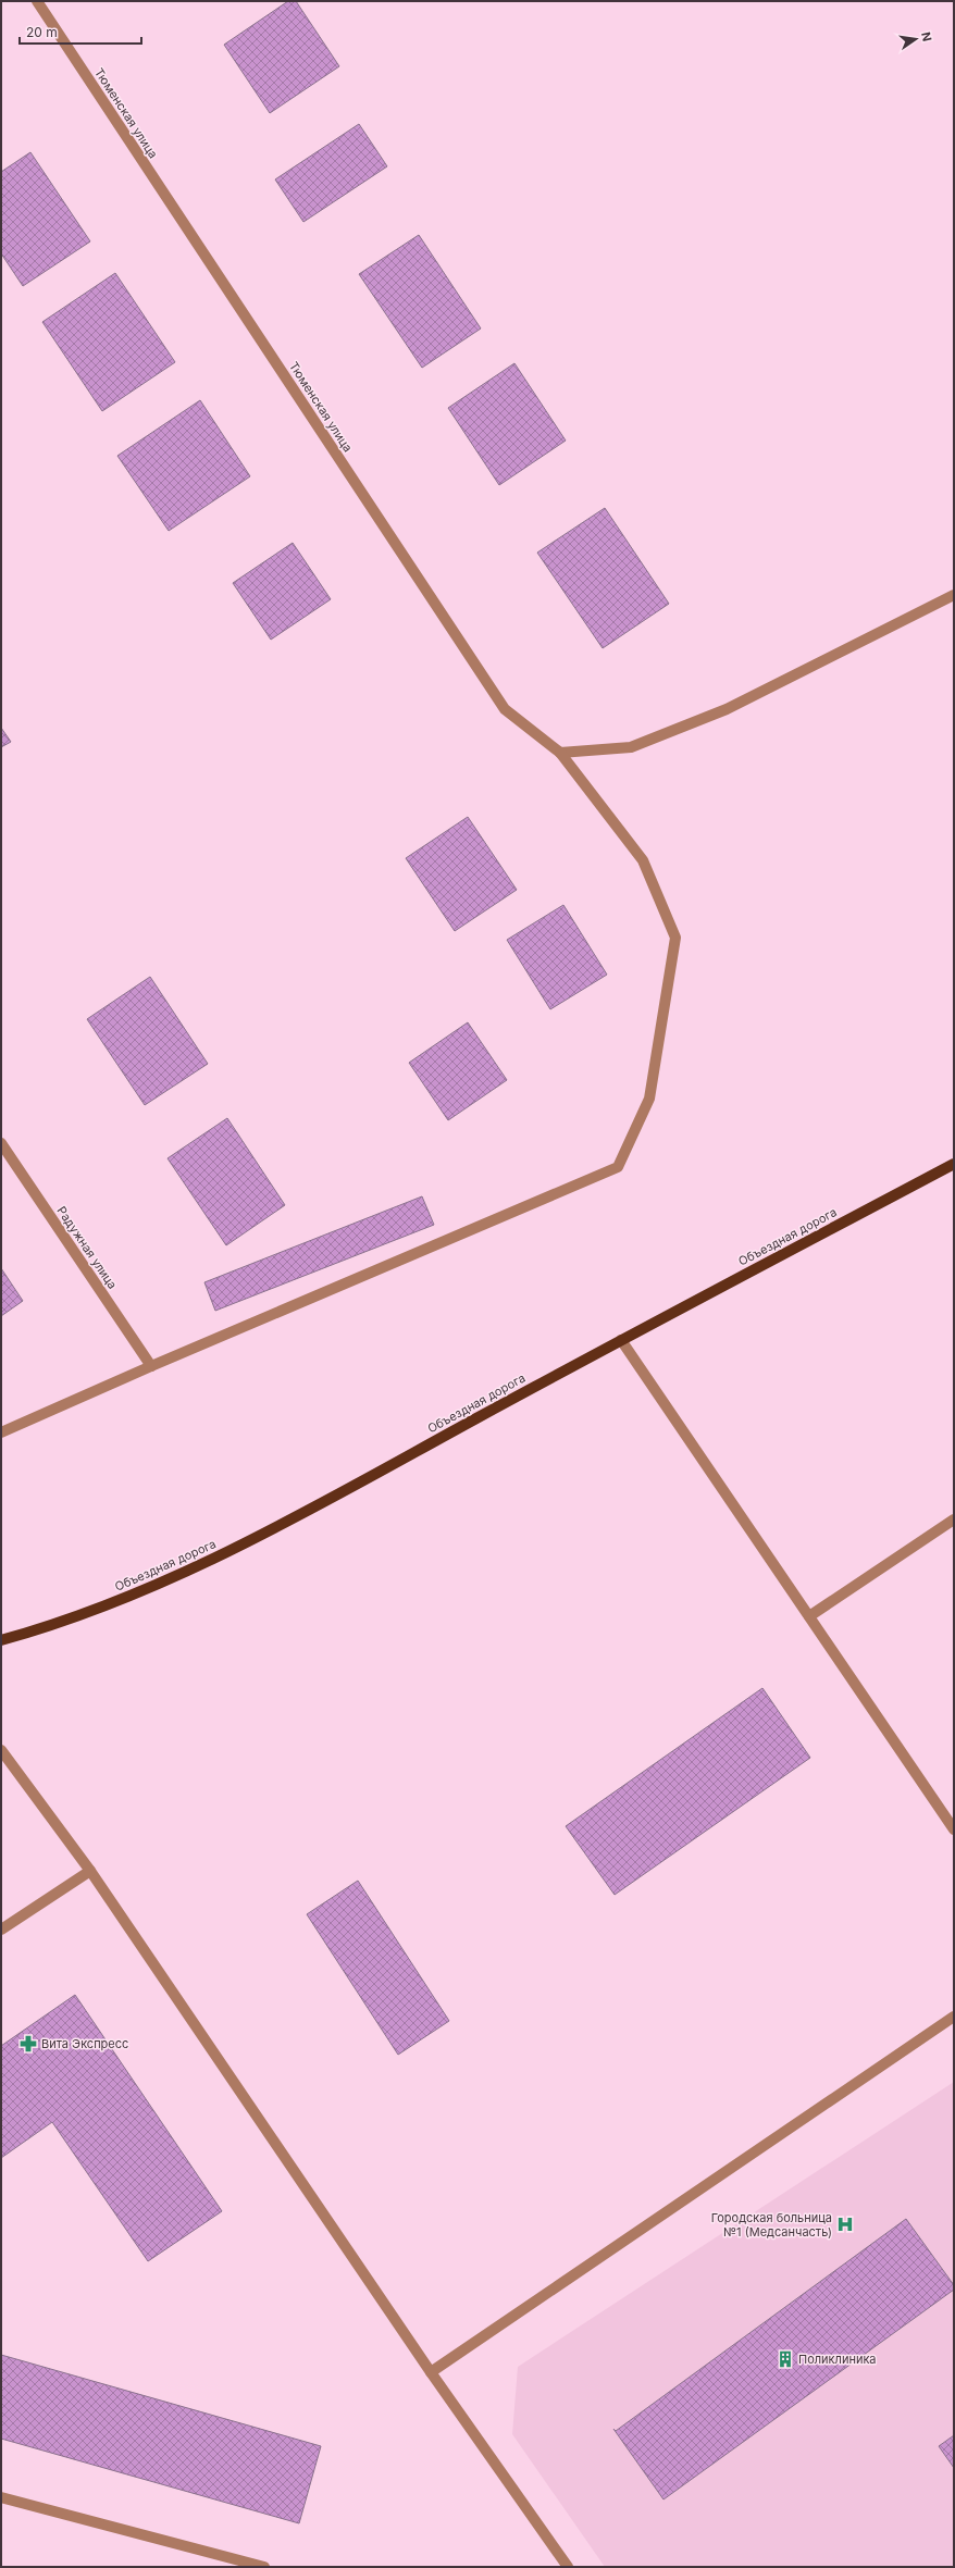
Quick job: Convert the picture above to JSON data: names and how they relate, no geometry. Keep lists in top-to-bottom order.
{
  "streets": {
    "main road": ["Объездная дорога"],
    "street": ["Тюменская улица", "Радужная улица"]
  },
  "crossings": [
    ["Тюменская улица", "Радужная улица"]
  ],
  "places": {
    "pharmacy": ["Вита Экспресс"],
    "hospital": ["Городская больница №1 (Медсанчасть)"],
    "building": ["Поликлиника"]
  },
  "scale_bar": "20 m",
  "north": "right"
}
